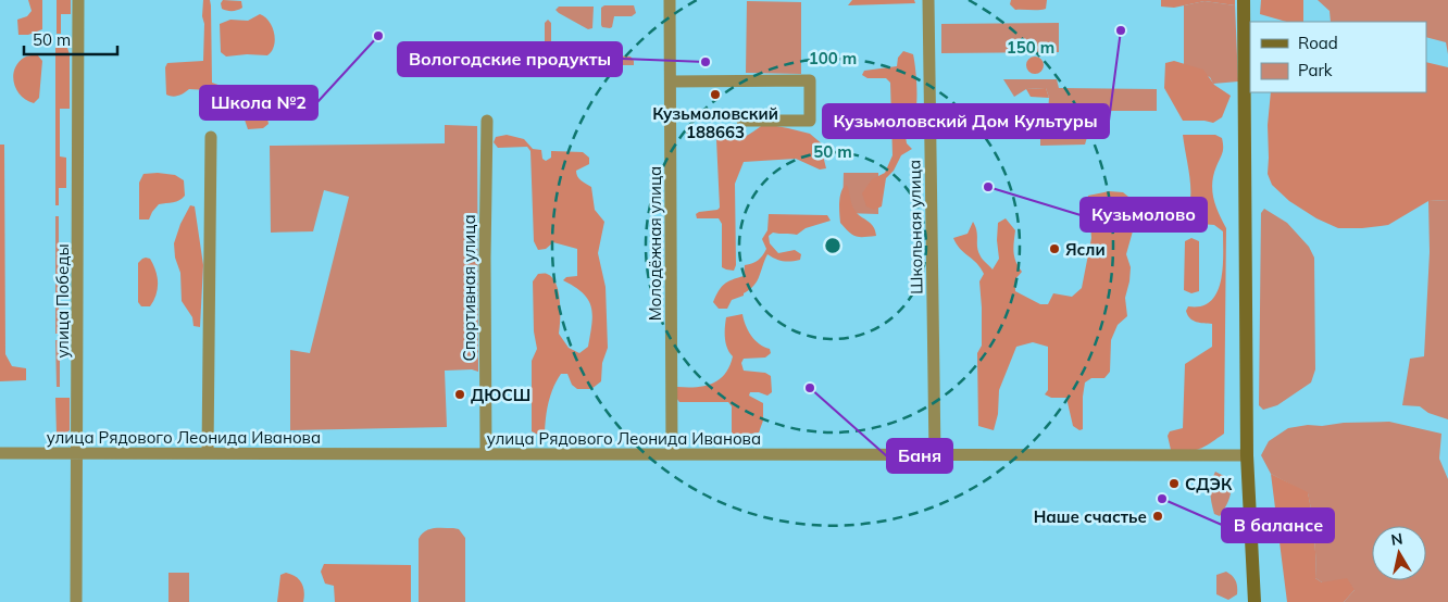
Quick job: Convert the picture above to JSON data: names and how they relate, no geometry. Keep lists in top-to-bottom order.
{
  "streets": {
    "street": [
      "Школьная улица",
      "Молодёжная улица",
      "Спортивная улица",
      "улица Победы",
      "улица Рядового Леонида Иванова"
    ]
  },
  "crossings": [
    ["Школьная улица", "улица Рядового Леонида Иванова"],
    ["Молодёжная улица", "улица Рядового Леонида Иванова"],
    ["Спортивная улица", "улица Рядового Леонида Иванова"],
    ["улица Победы", "улица Рядового Леонида Иванова"]
  ],
  "places": [
    "Кузьмоловский Дом Культуры",
    "Школа №2",
    "Вологодские продукты",
    "Кузьмоловский 188663",
    "Кузьмолово",
    "Ясли",
    "Баня",
    "ДЮСШ",
    "СДЭК",
    "В балансе",
    "Наше счастье"
  ],
  "legend": ["Road", "Park"],
  "scale_bar": "50 m",
  "north": "top",
  "rings": ["150 m", "100 m", "50 m"]
}
